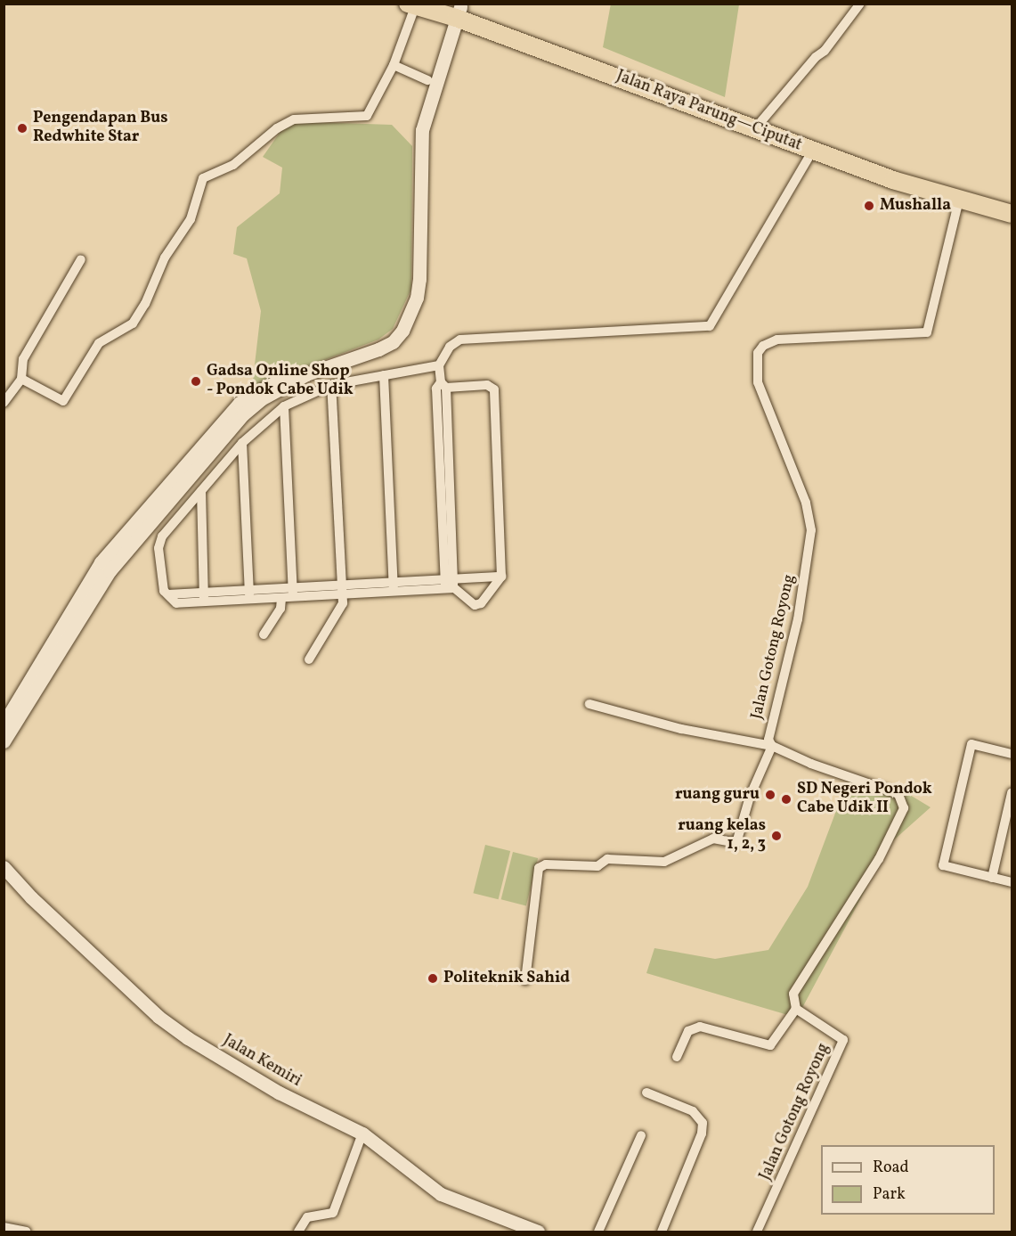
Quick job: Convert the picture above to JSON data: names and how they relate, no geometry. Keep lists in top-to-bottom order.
{
  "streets": {
    "highway": ["Jalan Raya Parung—Ciputat"],
    "street": ["Jalan Gotong Royong", "Jalan Kemiri"]
  },
  "crossings": [
    ["Jalan Raya Parung—Ciputat", "Jalan Gotong Royong"]
  ],
  "places": [
    "Pengendapan Bus Redwhite Star",
    "Mushalla",
    "Gadsa Online Shop - Pondok Cabe Udik",
    "ruang guru",
    "SD Negeri Pondok Cabe Udik II",
    "ruang kelas 1, 2, 3",
    "Politeknik Sahid"
  ],
  "legend": ["Road", "Park"]
}
